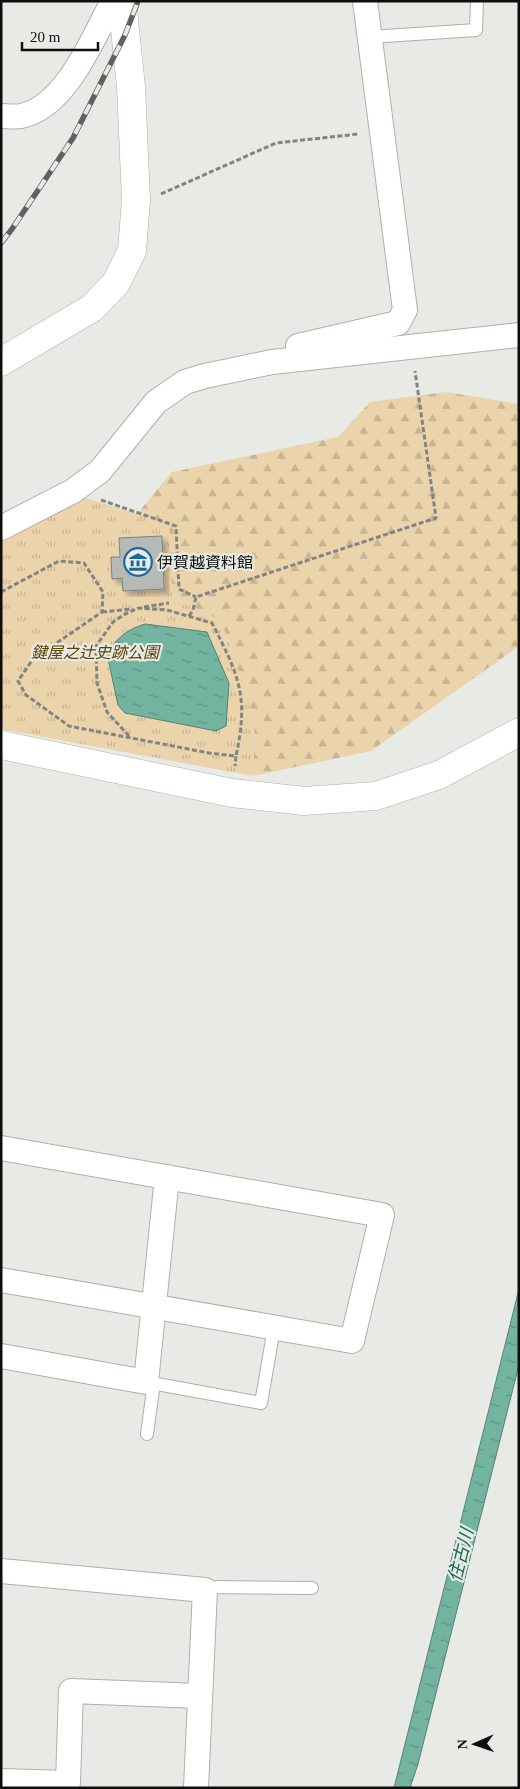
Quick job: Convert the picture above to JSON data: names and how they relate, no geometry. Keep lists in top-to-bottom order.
{
  "water": ["住古川"],
  "parks": ["鍵屋之辻史跡公園"],
  "places": {
    "museum": ["伊賀越資料館"]
  },
  "scale_bar": "20 m",
  "north": "left"
}
